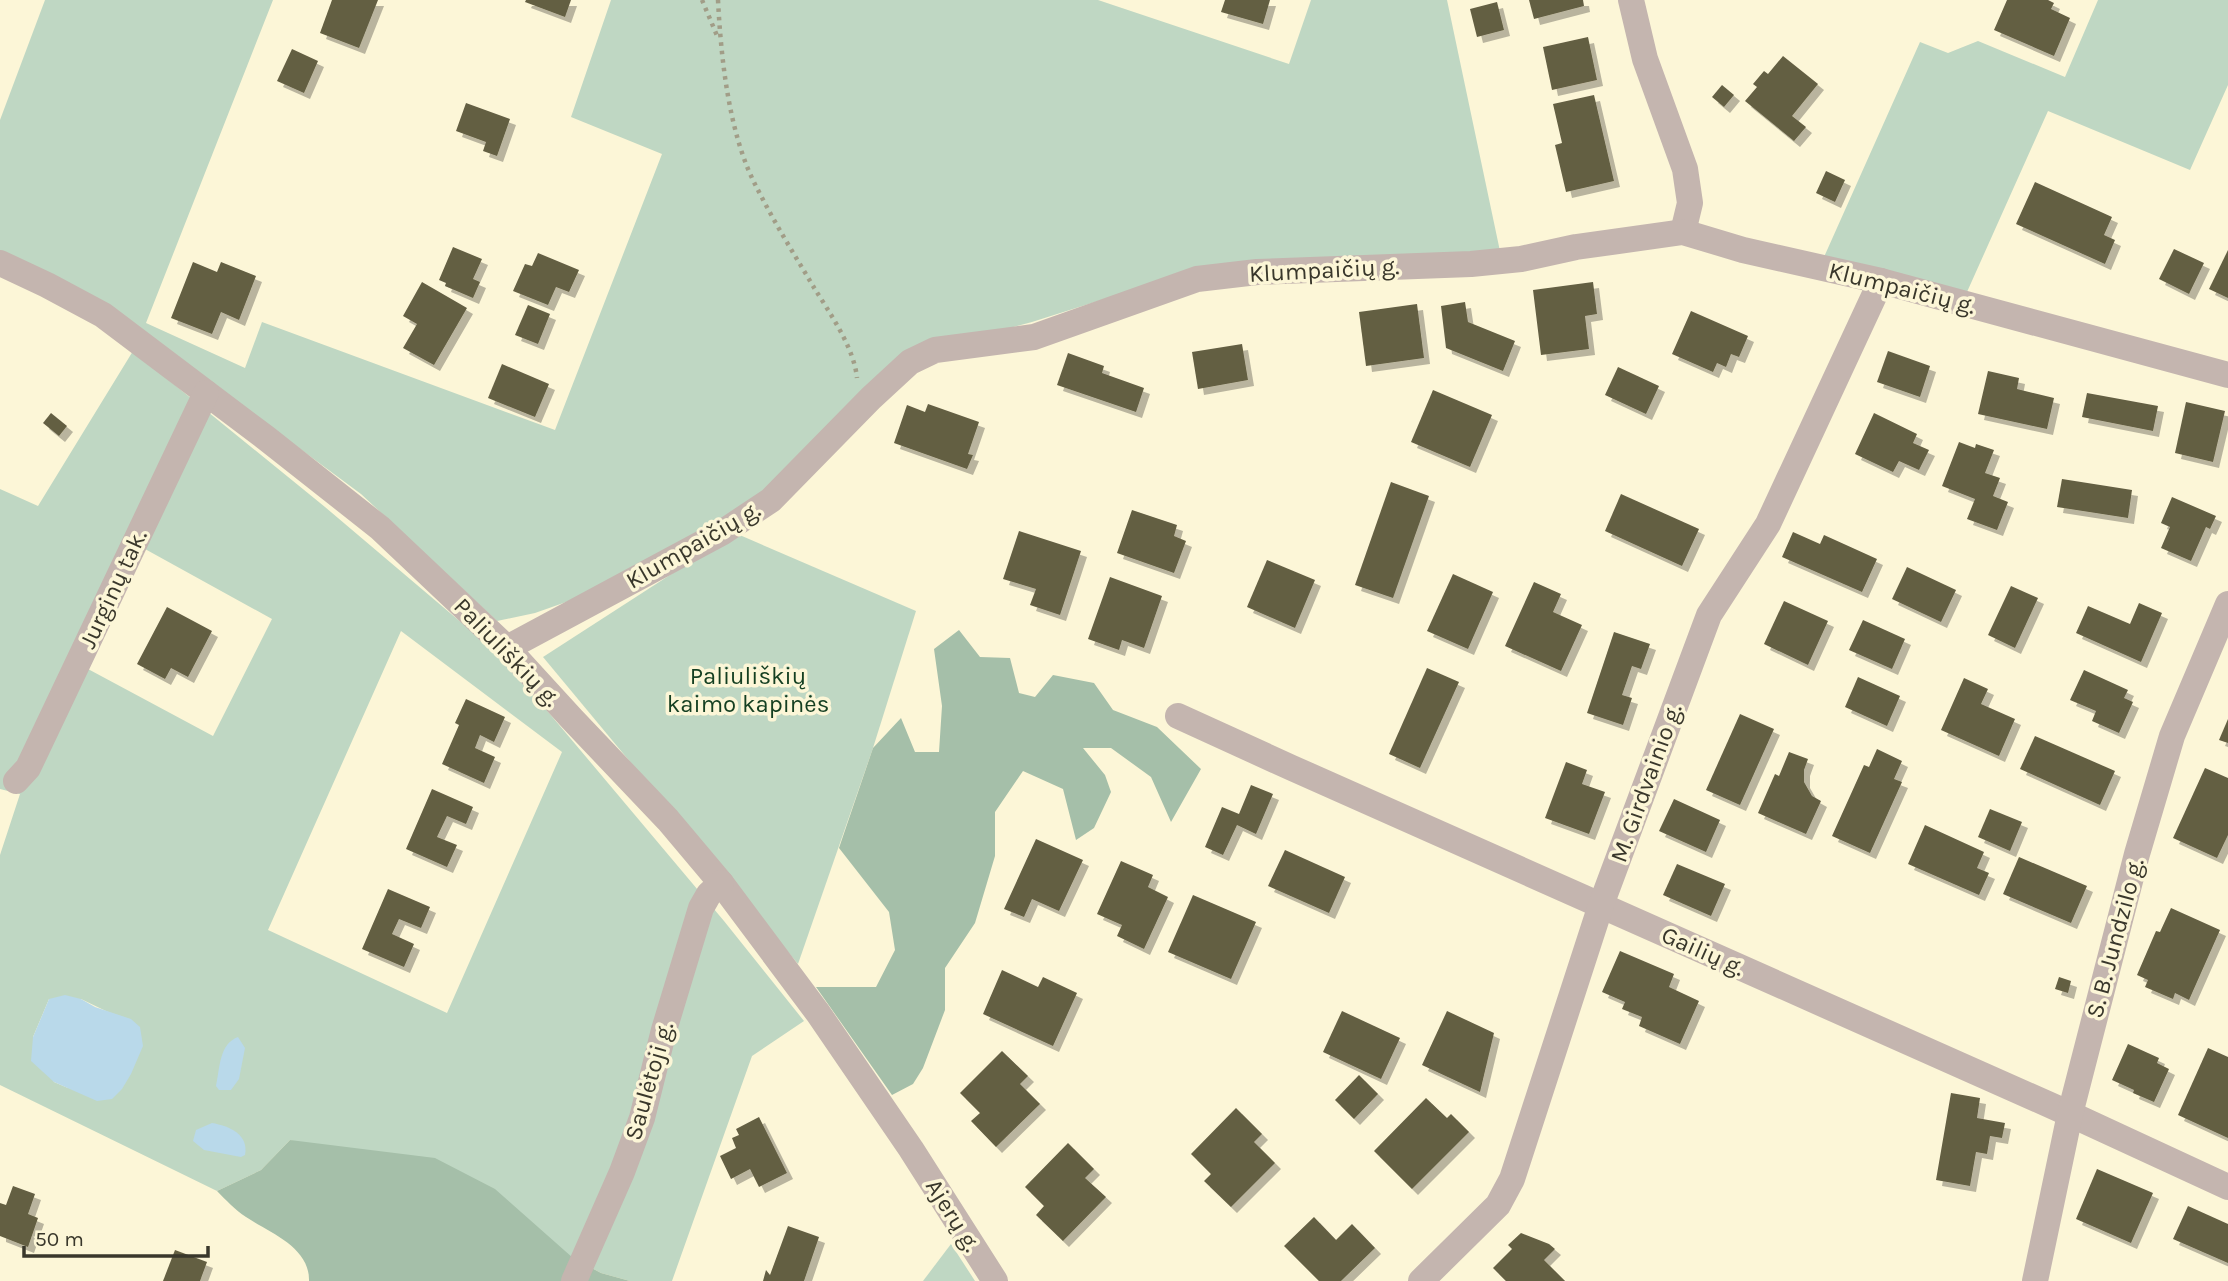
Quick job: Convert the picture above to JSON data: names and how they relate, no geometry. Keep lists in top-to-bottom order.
{
  "streets": {
    "street": [
      "Klumpaičių g.",
      "Jurginų tak.",
      "Paliuliškių g.",
      "M. Girdvainio g.",
      "S. B. Jundzilo g.",
      "Gailių g.",
      "Saulėtoji g.",
      "Ajerų g."
    ]
  },
  "crossings": [
    ["Klumpaičių g.", "Paliuliškių g."],
    ["Klumpaičių g.", "M. Girdvainio g."],
    ["Jurginų tak.", "Paliuliškių g."],
    ["Paliuliškių g.", "Saulėtoji g."],
    ["Paliuliškių g.", "Ajerų g."],
    ["M. Girdvainio g.", "Gailių g."],
    ["S. B. Jundzilo g.", "Gailių g."]
  ],
  "parks": ["Paliuliškių kaimo kapinės"],
  "scale_bar": "50 m"
}
